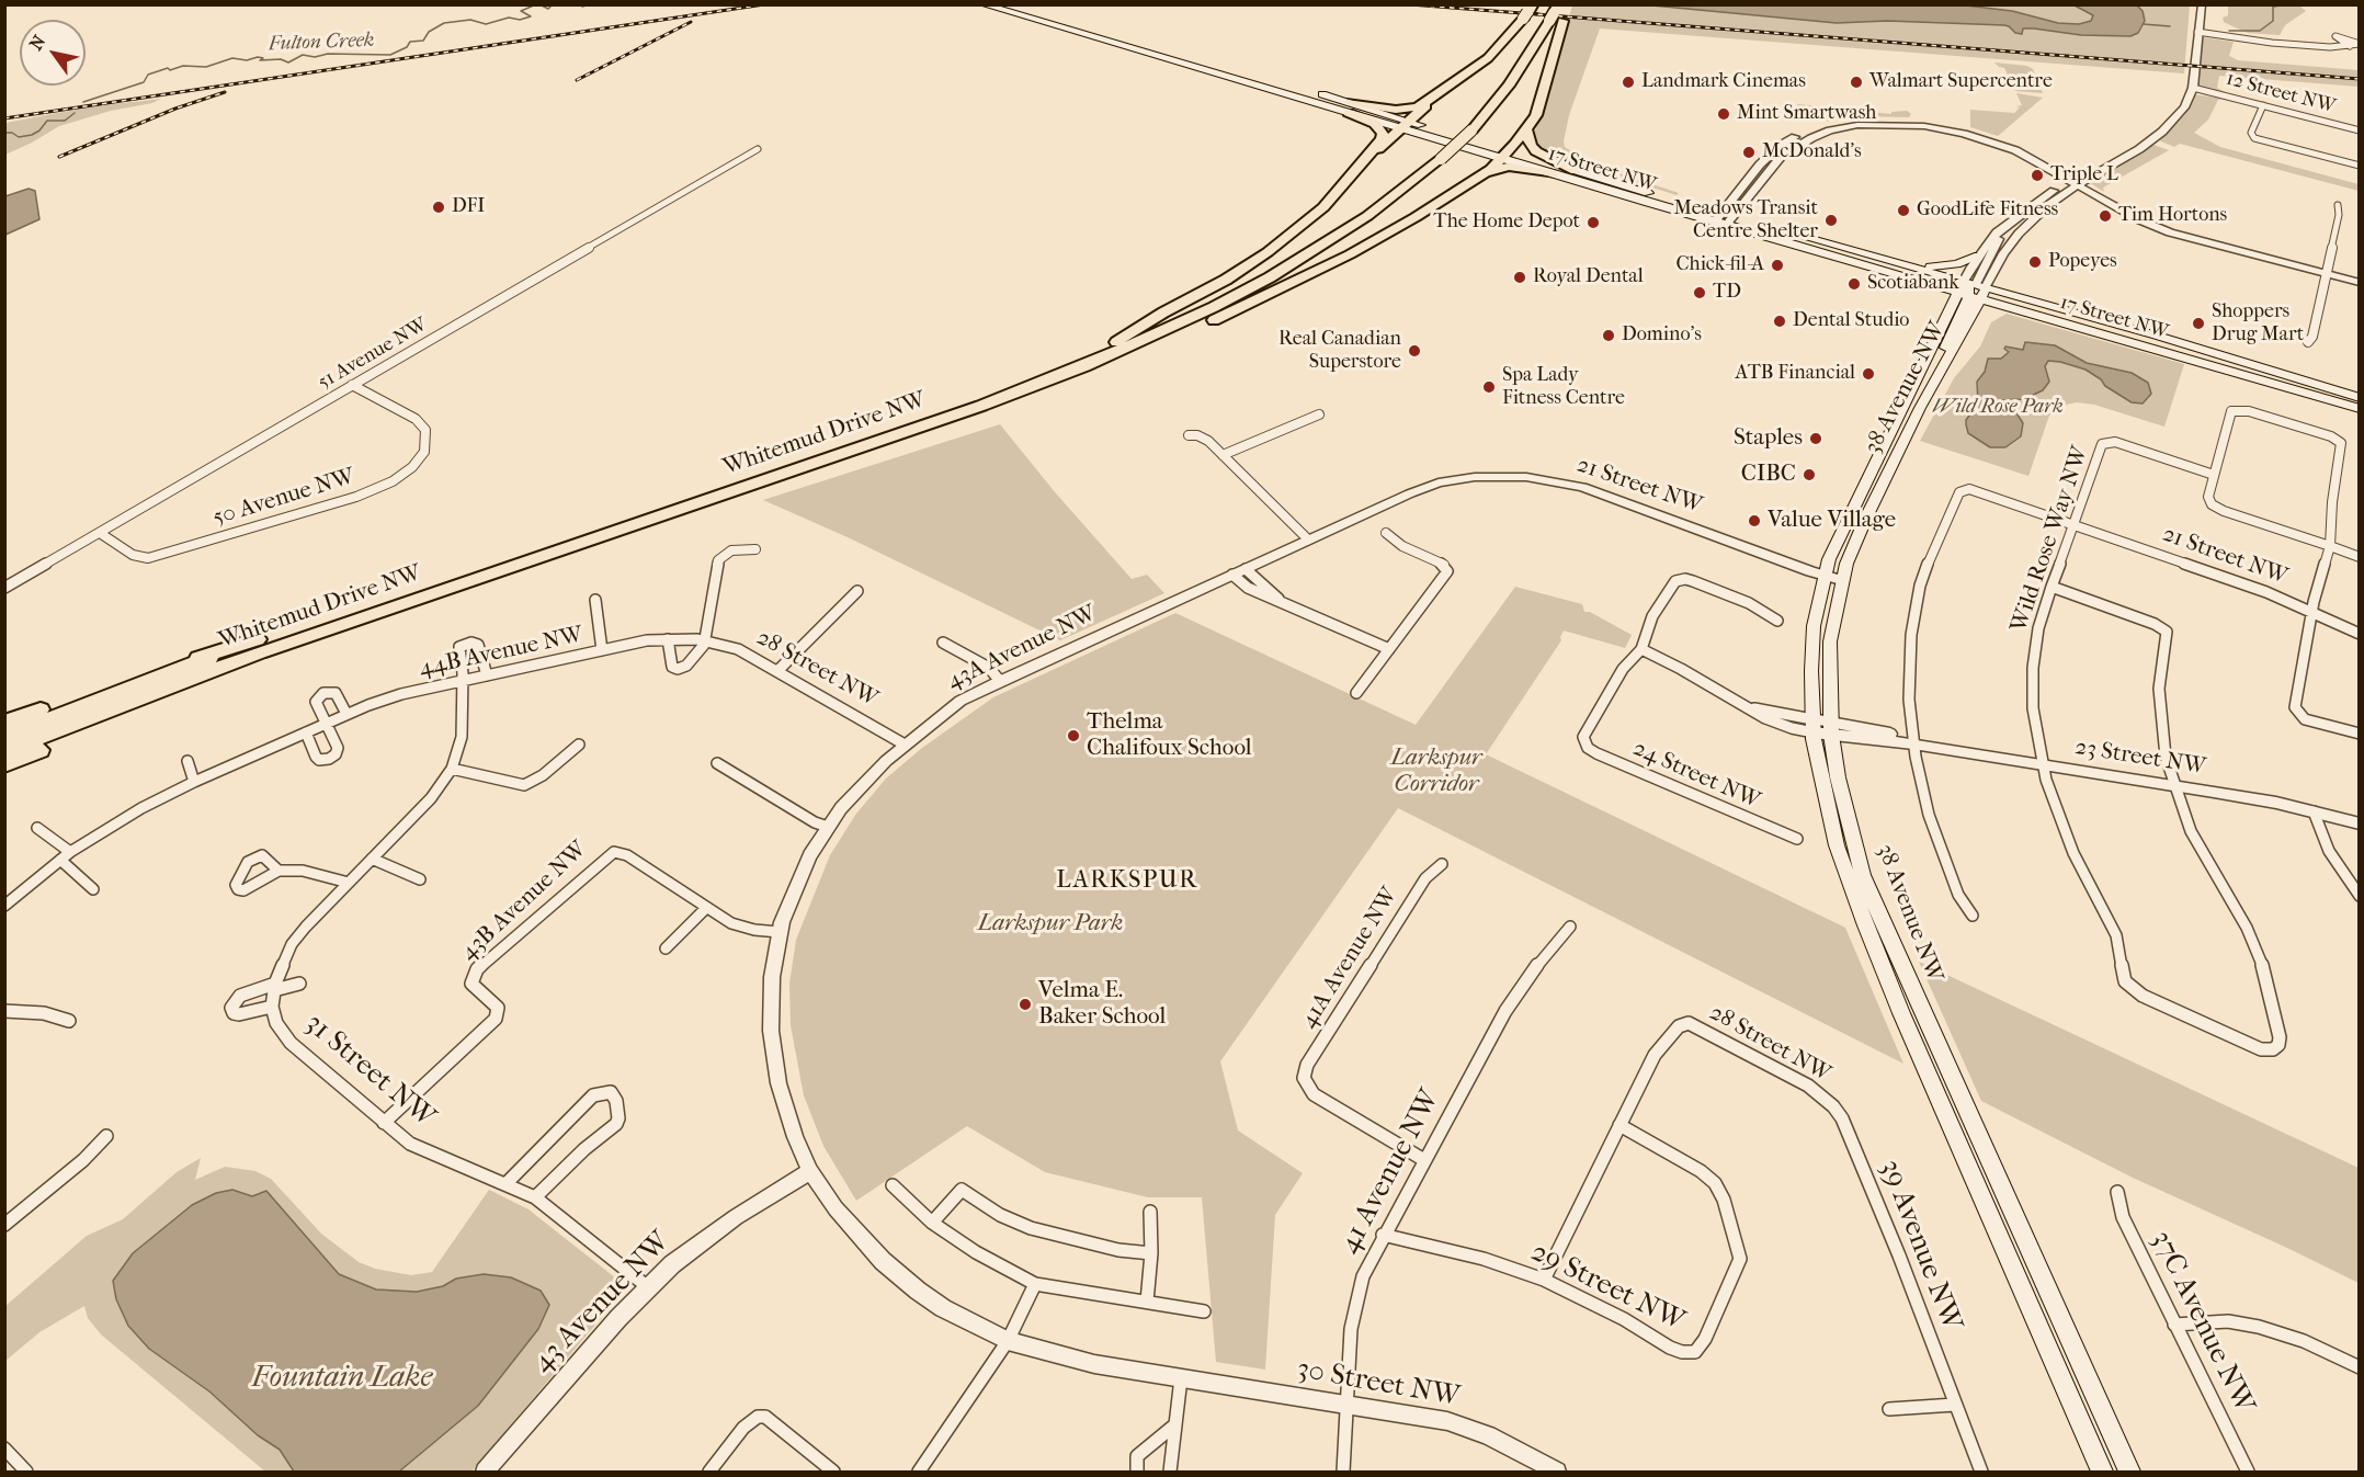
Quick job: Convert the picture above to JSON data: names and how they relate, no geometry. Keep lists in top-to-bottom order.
{
  "streets": {
    "highway": ["Whitemud Drive NW"],
    "main road": ["17 Street NW", "38 Avenue NW"],
    "street": [
      "12 Street NW",
      "51 Avenue NW",
      "21 Street NW",
      "50 Avenue NW",
      "Wild Rose Way NW",
      "43A Avenue NW",
      "44B Avenue NW",
      "28 Street NW",
      "23 Street NW",
      "24 Street NW",
      "43B Avenue NW",
      "41A Avenue NW",
      "31 Street NW",
      "41 Avenue NW",
      "39 Avenue NW",
      "29 Street NW",
      "43 Avenue NW",
      "37C Avenue NW",
      "30 Street NW"
    ]
  },
  "crossings": [
    ["17 Street NW", "38 Avenue NW"],
    ["51 Avenue NW", "50 Avenue NW"],
    ["38 Avenue NW", "21 Street NW"],
    ["38 Avenue NW", "23 Street NW"],
    ["21 Street NW", "Wild Rose Way NW"],
    ["21 Street NW", "43A Avenue NW"],
    ["21 Street NW", "23 Street NW"],
    ["Wild Rose Way NW", "23 Street NW"],
    ["43A Avenue NW", "28 Street NW"],
    ["43A Avenue NW", "30 Street NW"],
    ["44B Avenue NW", "28 Street NW"],
    ["28 Street NW", "39 Avenue NW"],
    ["28 Street NW", "29 Street NW"],
    ["23 Street NW", "24 Street NW"],
    ["43B Avenue NW", "31 Street NW"],
    ["41A Avenue NW", "41 Avenue NW"],
    ["31 Street NW", "43 Avenue NW"],
    ["41 Avenue NW", "29 Street NW"],
    ["41 Avenue NW", "30 Street NW"],
    ["43 Avenue NW", "30 Street NW"]
  ],
  "districts": ["LARKSPUR"],
  "water": ["Fulton Creek", "Fountain Lake"],
  "parks": ["Wild Rose Park", "Larkspur Corridor", "Larkspur Park"],
  "places": [
    "Landmark Cinemas",
    "Walmart Supercentre",
    "Mint Smartwash",
    "McDonald's",
    "Triple L",
    "DFI",
    "GoodLife Fitness",
    "Tim Hortons",
    "Meadows Transit Centre Shelter",
    "The Home Depot",
    "Popeyes",
    "Chick-fil-A",
    "Royal Dental",
    "Scotiabank",
    "TD",
    "Dental Studio",
    "Shoppers Drug Mart",
    "Domino's",
    "Real Canadian Superstore",
    "ATB Financial",
    "Spa Lady Fitness Centre",
    "Staples",
    "CIBC",
    "Value Village",
    "Thelma Chalifoux School",
    "Velma E. Baker School"
  ],
  "north": "top left"
}
